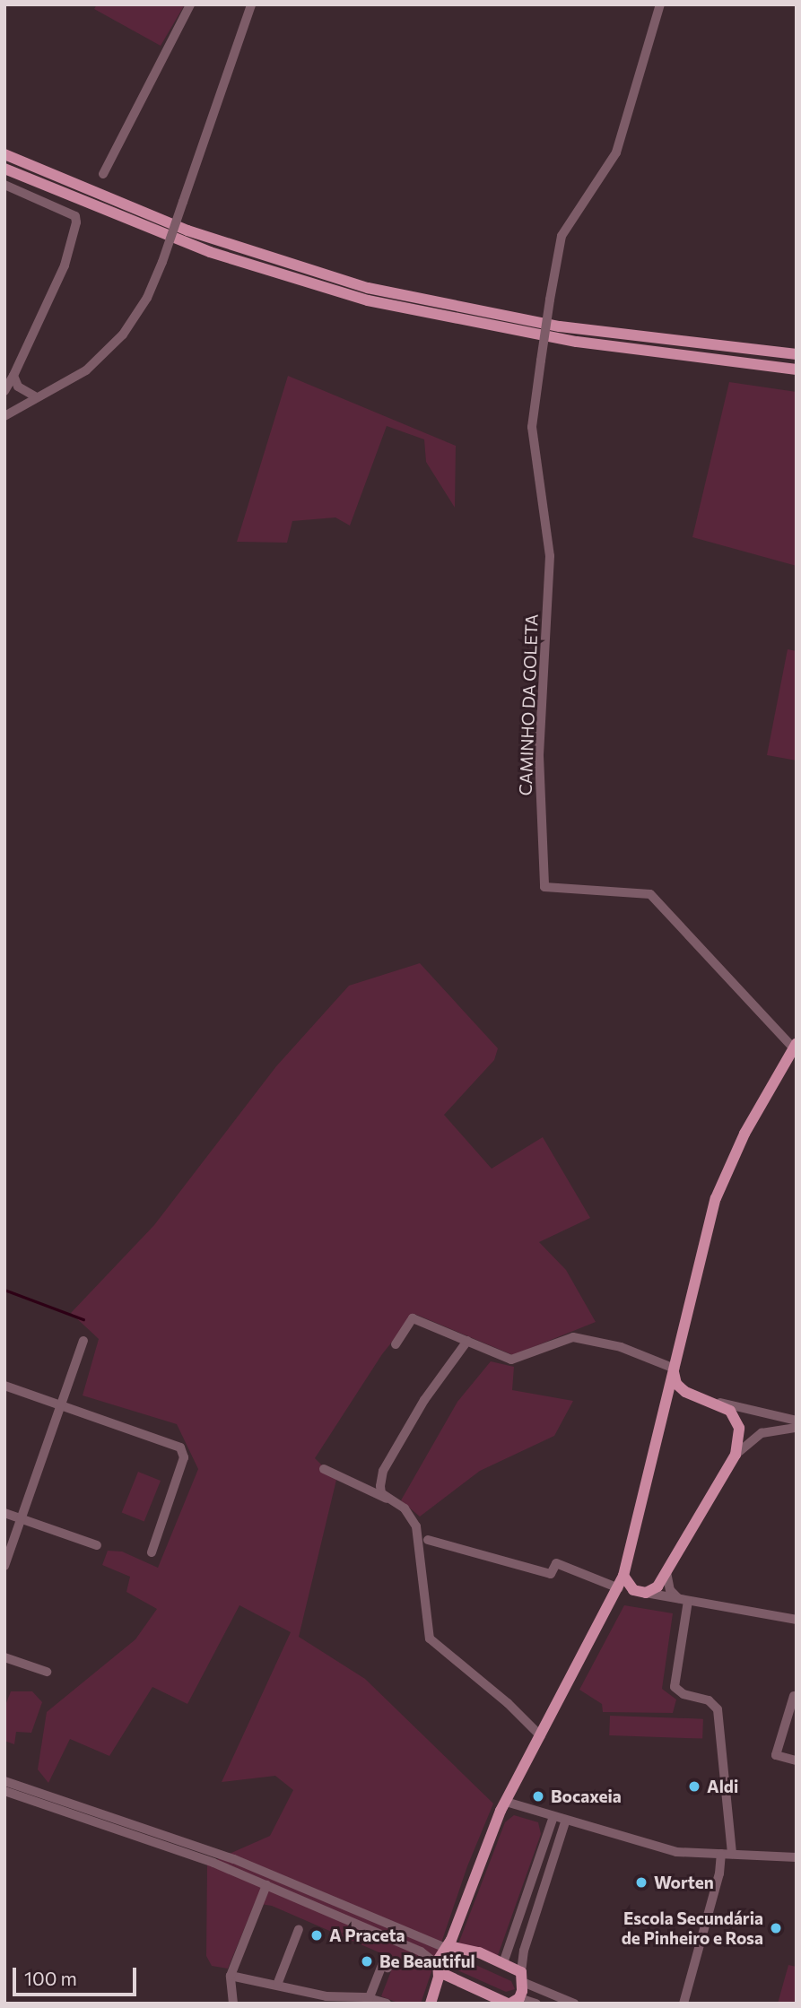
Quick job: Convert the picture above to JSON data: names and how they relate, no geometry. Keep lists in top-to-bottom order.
{
  "streets": {
    "street": ["CAMINHO DA GOLETA"]
  },
  "places": [
    "Aldi",
    "Bocaxeia",
    "Worten",
    "Escola Secundária de Pinheiro e Rosa",
    "A Praceta",
    "Be Beautiful"
  ],
  "scale_bar": "100 m"
}
